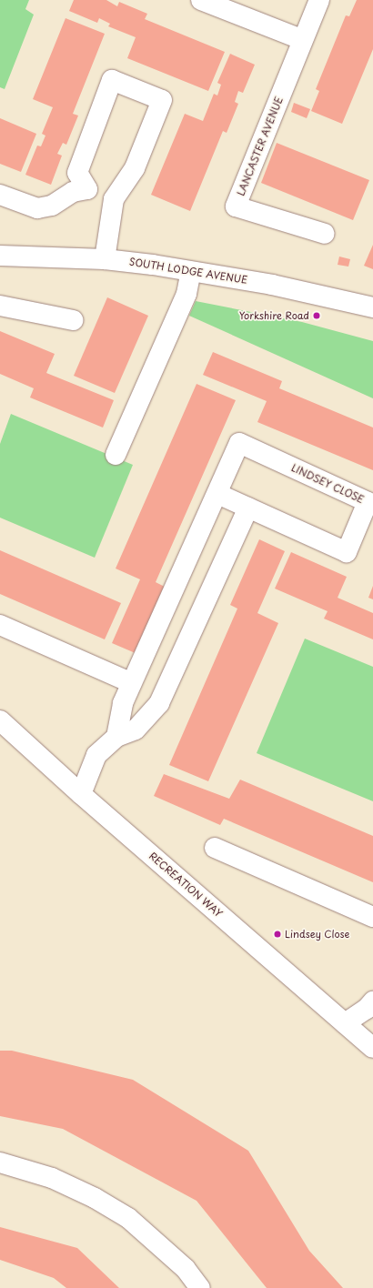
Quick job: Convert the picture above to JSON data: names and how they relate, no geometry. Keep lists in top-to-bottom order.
{
  "streets": {
    "street": [
      "LANCASTER AVENUE",
      "SOUTH LODGE AVENUE",
      "LINDSEY CLOSE",
      "RECREATION WAY"
    ]
  },
  "places": ["Yorkshire Road", "Lindsey Close"]
}
